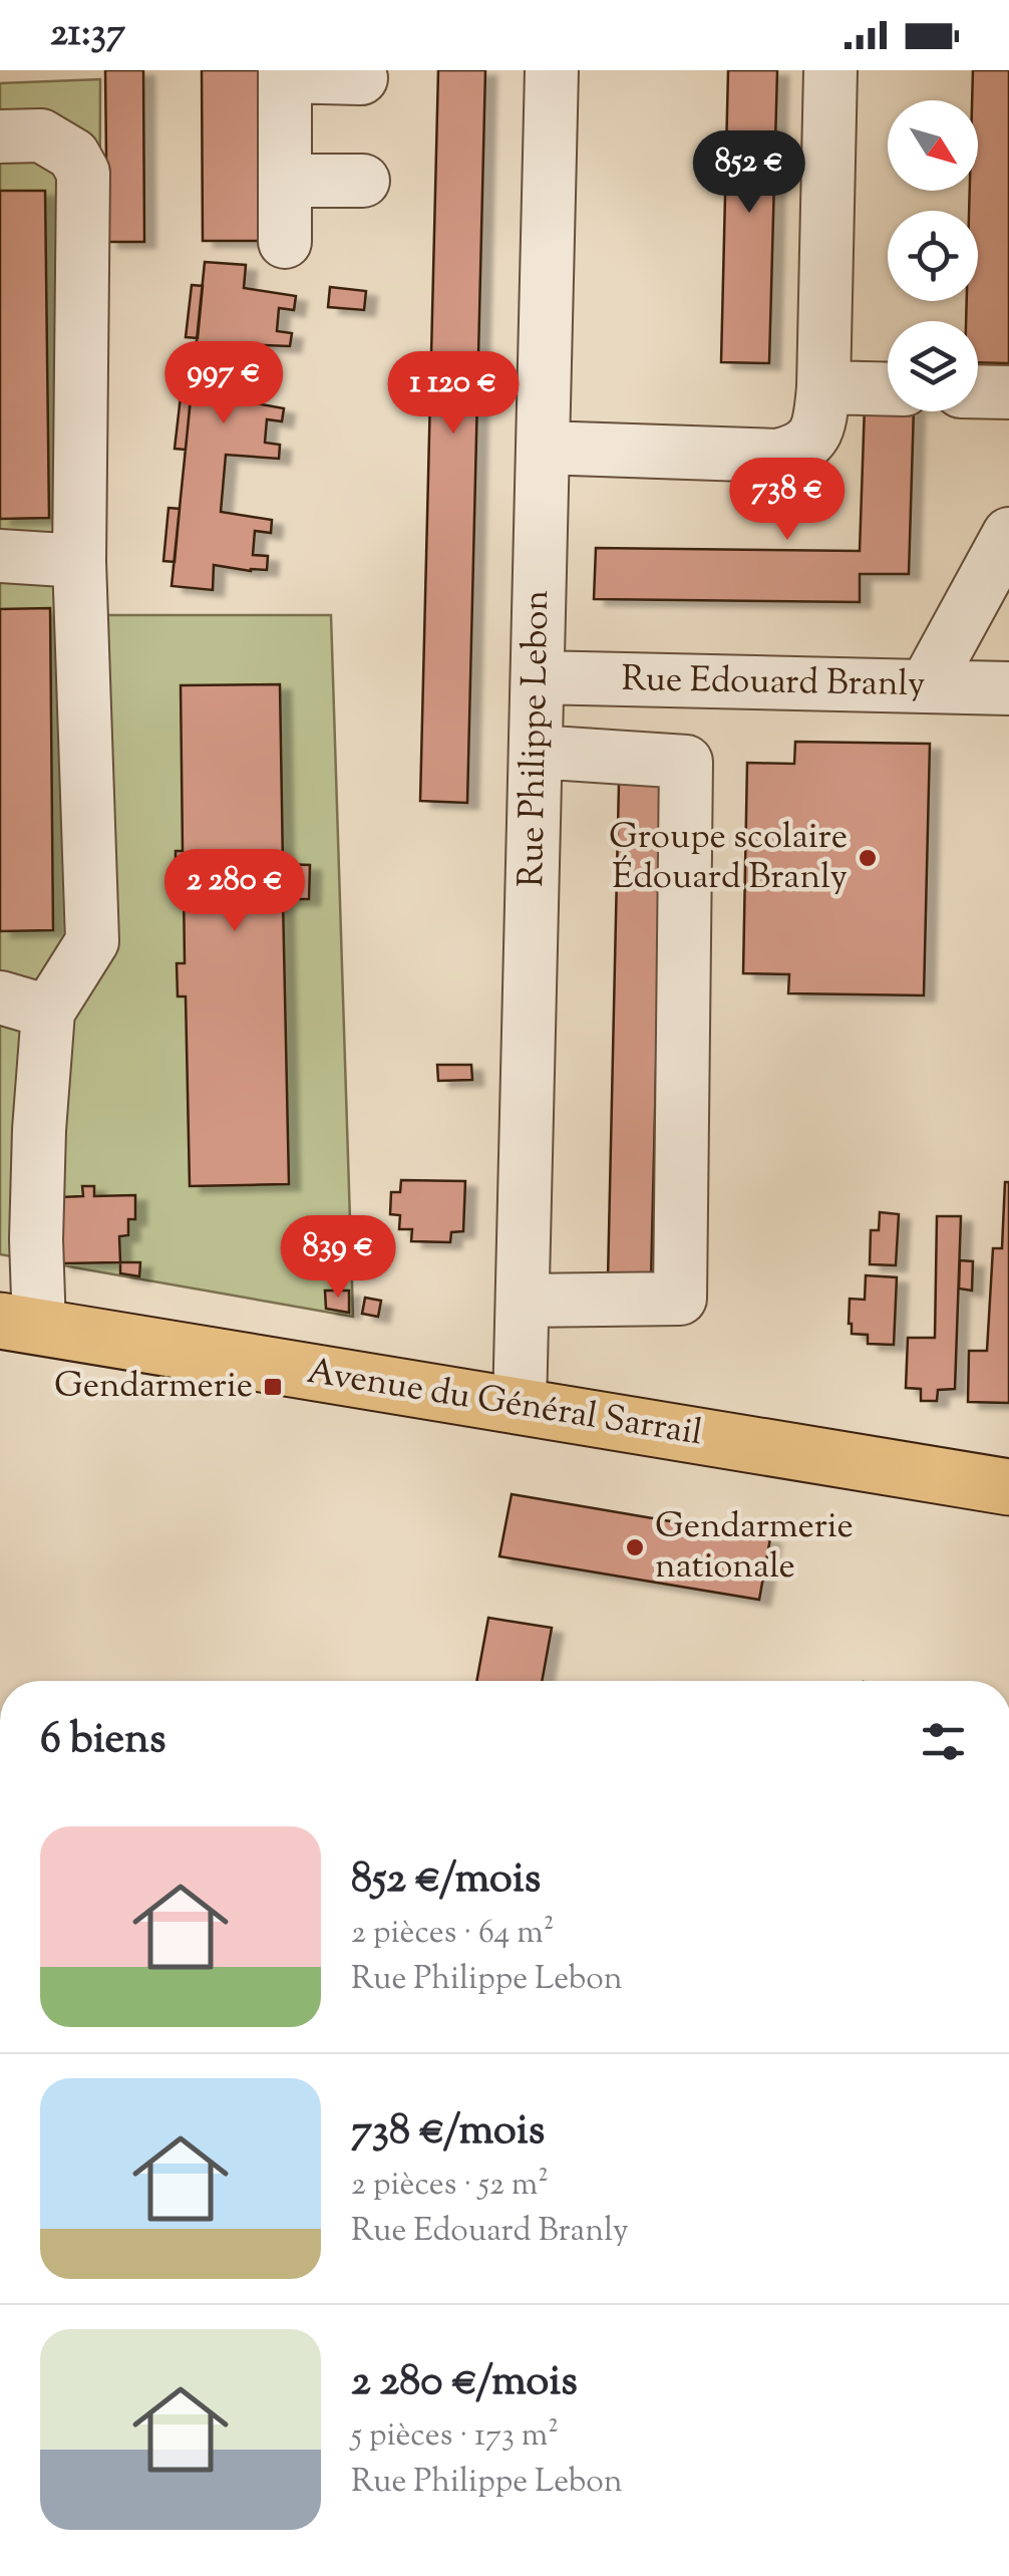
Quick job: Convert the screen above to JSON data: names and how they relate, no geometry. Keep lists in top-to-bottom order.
{
  "streets": {
    "main road": ["Avenue du Général Sarrail"],
    "street": ["Rue Edouard Branly", "Rue Philippe Lebon"]
  },
  "crossings": [
    ["Rue Edouard Branly", "Rue Philippe Lebon"],
    ["Rue Philippe Lebon", "Avenue du Général Sarrail"]
  ],
  "places": {
    "other": ["Groupe scolaire Édouard Branly", "Gendarmerie nationale"],
    "transit": ["Gendarmerie"]
  },
  "north": "bottom right",
  "page": {
    "status": "21:37",
    "price": [
      "852 €",
      "997 €",
      "1 120 €",
      "738 €",
      "2 280 €",
      "839 €"
    ],
    "heading": "6 biens",
    "list": [
      {
        "name": "852 €/mois",
        "note": "2 pièces · 64 m² · Rue Philippe Lebon"
      },
      {
        "name": "738 €/mois",
        "note": "2 pièces · 52 m² · Rue Edouard Branly"
      },
      {
        "name": "2 280 €/mois",
        "note": "5 pièces · 173 m² · Rue Philippe Lebon"
      }
    ]
  }
}
